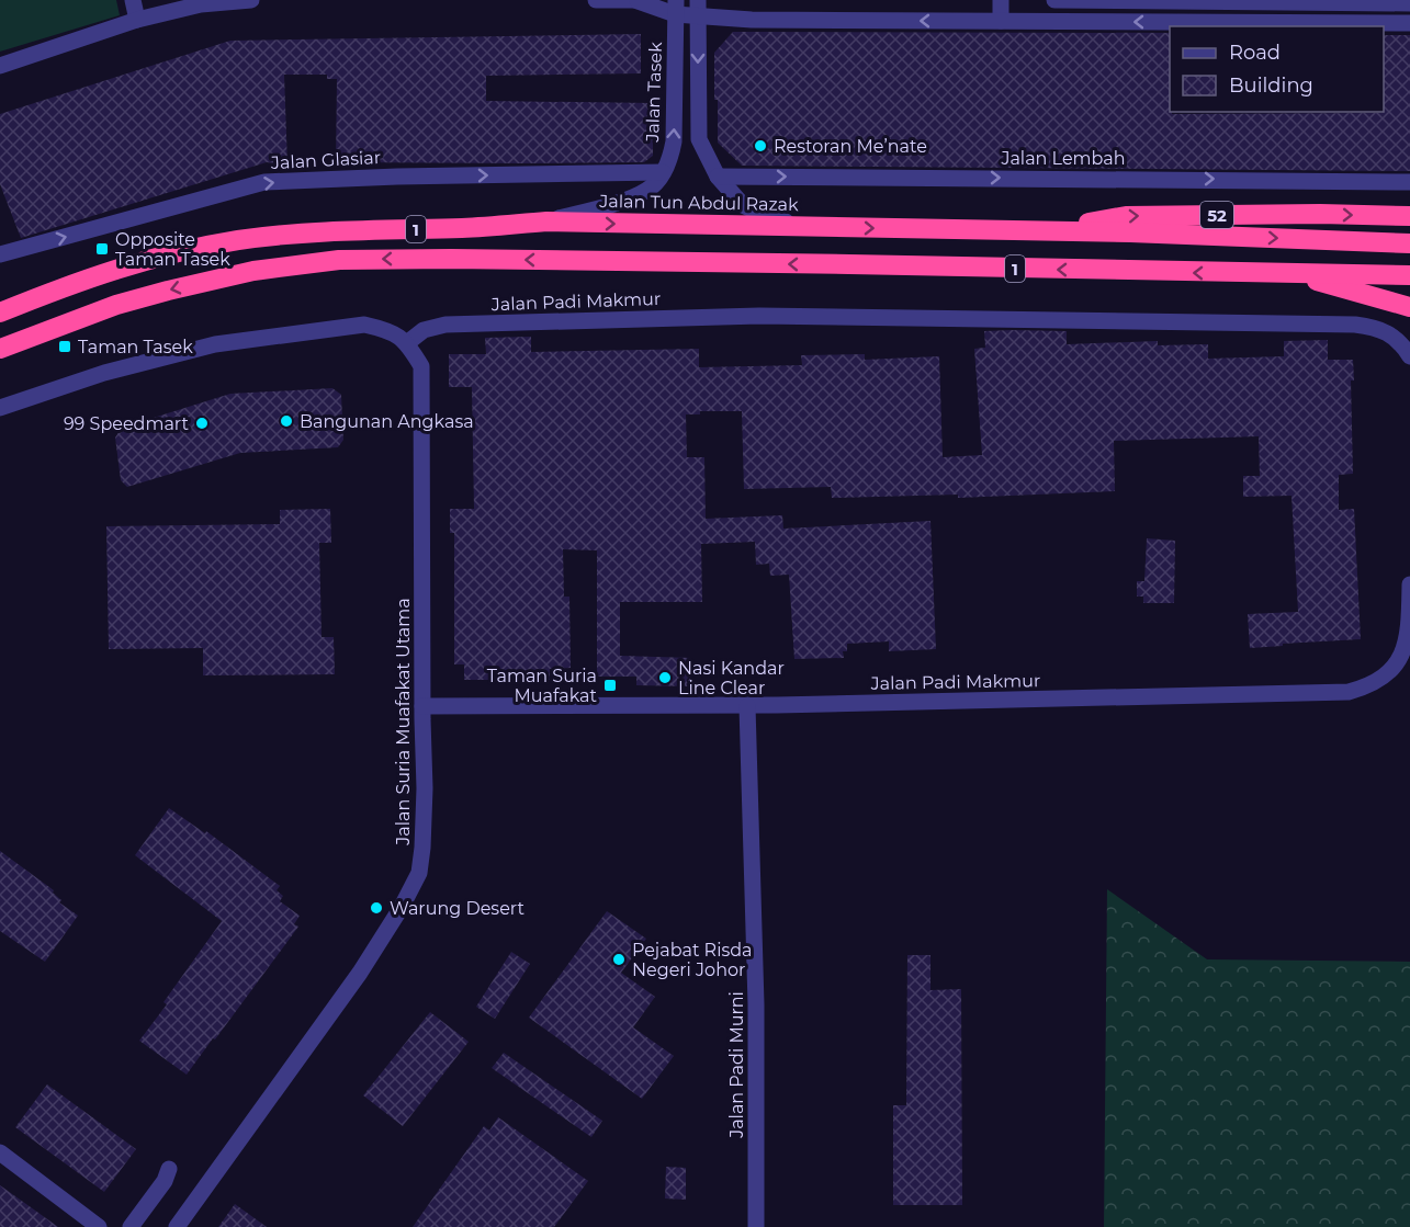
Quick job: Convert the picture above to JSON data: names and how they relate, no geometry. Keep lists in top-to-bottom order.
{
  "streets": {
    "highway": ["Jalan Tun Abdul Razak", "52", "1"],
    "street": [
      "Jalan Tasek",
      "Jalan Lembah",
      "Jalan Glasiar",
      "Jalan Padi Makmur",
      "Jalan Suria Muafakat Utama",
      "Jalan Padi Murni"
    ]
  },
  "crossings": [
    ["Jalan Tasek", "Jalan Glasiar"],
    ["Jalan Tasek", "Jalan Tun Abdul Razak"],
    ["Jalan Tun Abdul Razak", "52"],
    ["Jalan Padi Makmur", "Jalan Suria Muafakat Utama"],
    ["Jalan Padi Makmur", "Jalan Padi Murni"]
  ],
  "one_way": ["Jalan Lembah"],
  "places": {
    "other": [
      "Restoran Me’nate",
      "Bangunan Angkasa",
      "99 Speedmart",
      "Nasi Kandar Line Clear",
      "Warung Desert",
      "Pejabat Risda Negeri Johor"
    ],
    "transit": ["Opposite Taman Tasek", "Taman Tasek", "Taman Suria Muafakat"]
  },
  "legend": ["Road", "Building"]
}
